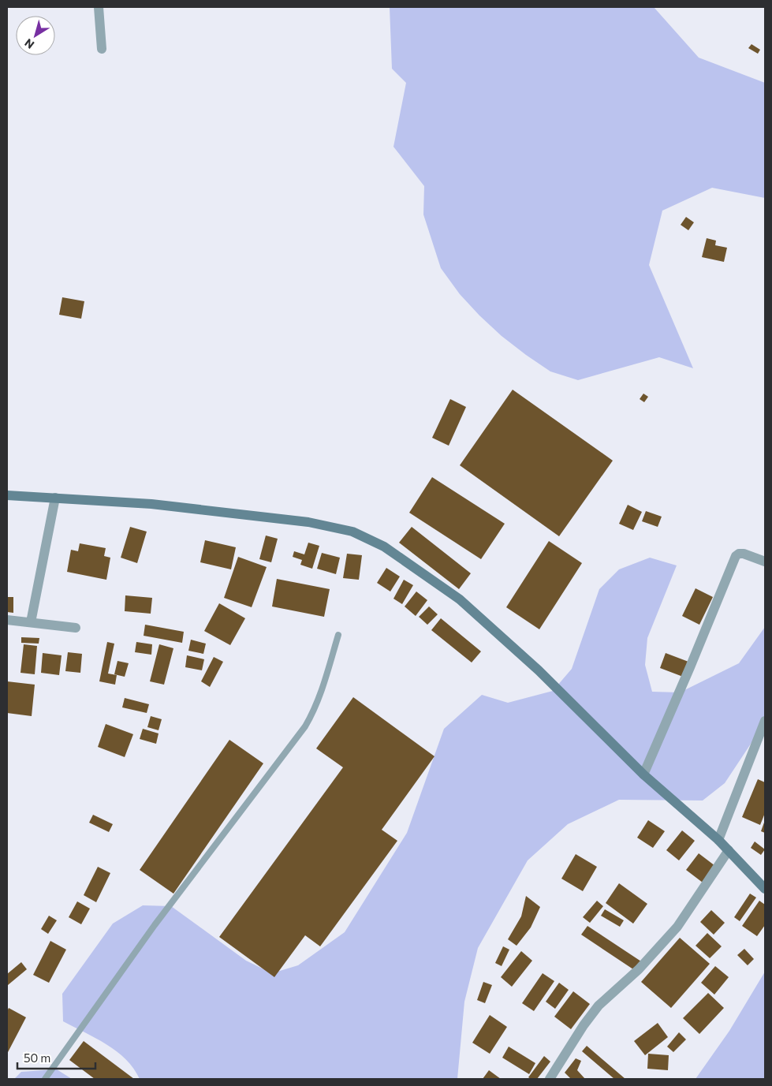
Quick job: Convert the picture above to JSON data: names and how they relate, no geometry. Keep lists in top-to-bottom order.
{
  "scale_bar": "50 m",
  "north": "bottom left"
}
